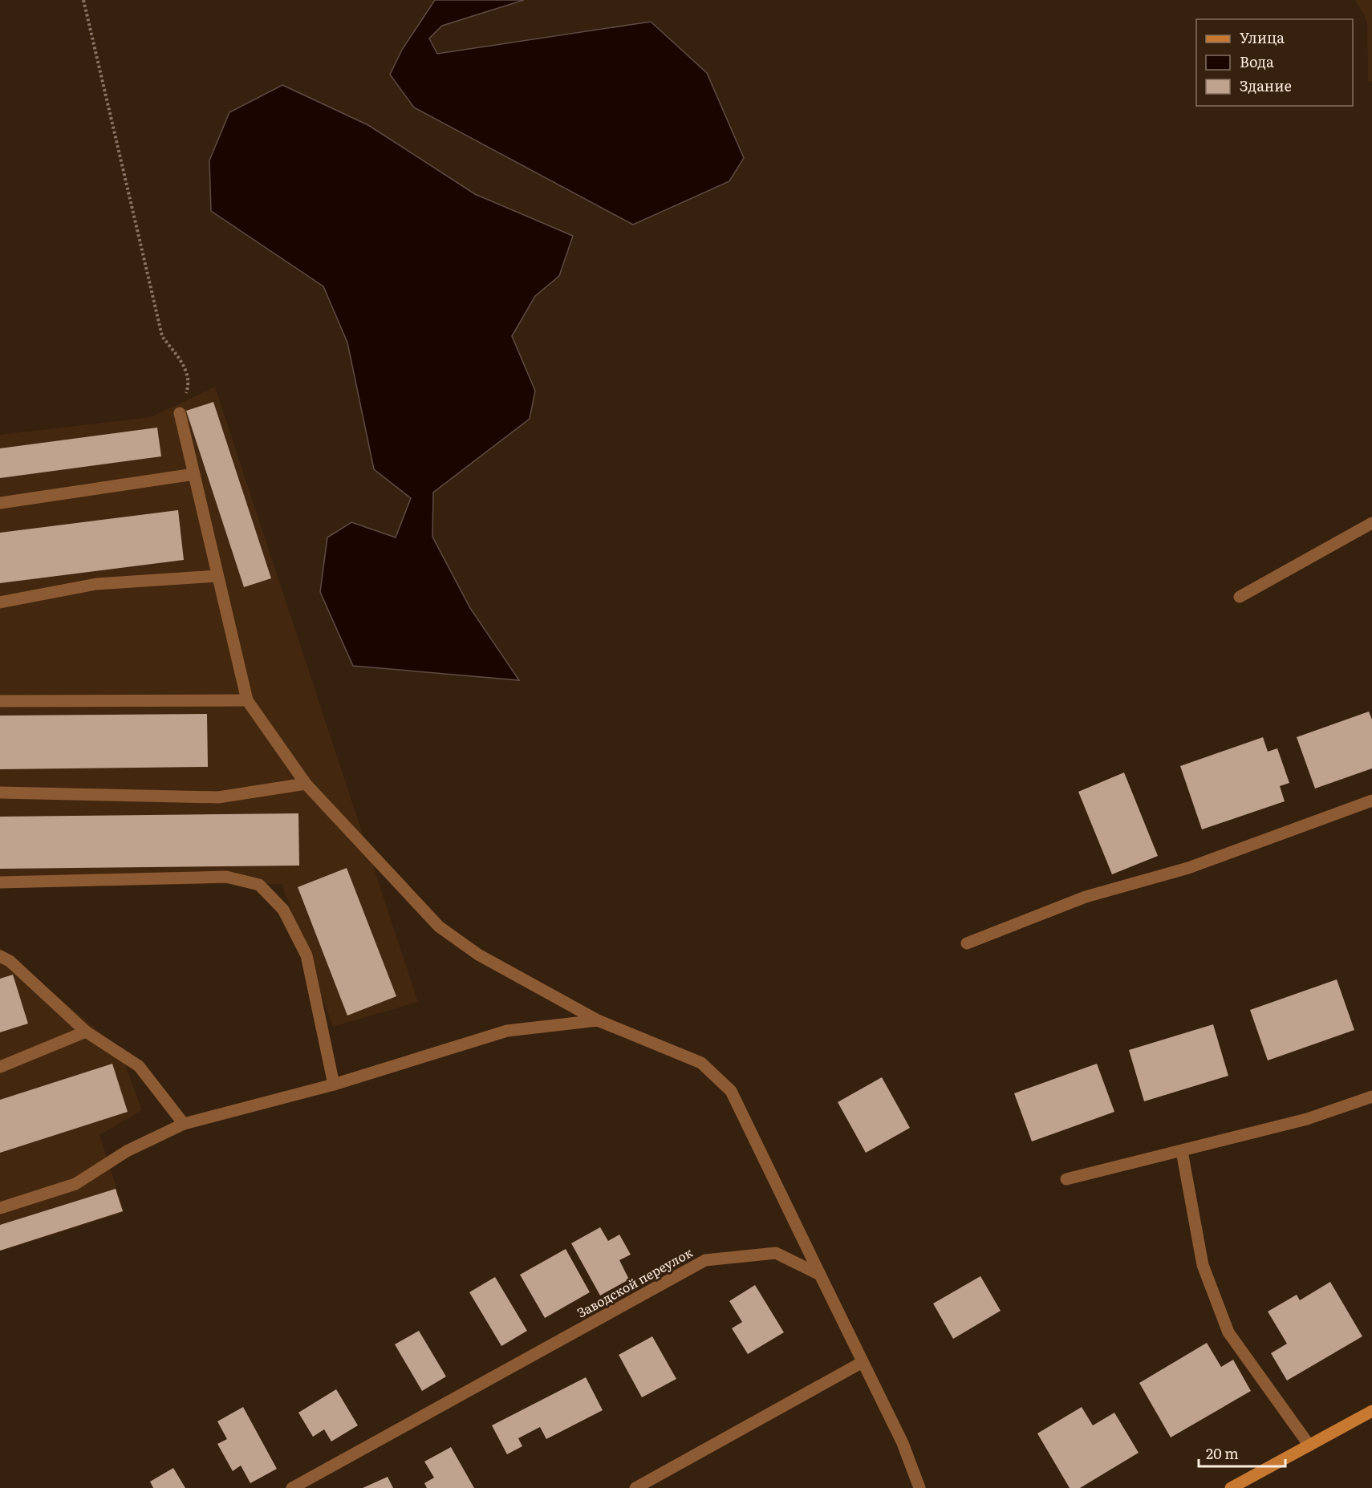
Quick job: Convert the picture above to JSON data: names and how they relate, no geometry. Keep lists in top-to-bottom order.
{
  "streets": {
    "street": ["Заводской переулок"]
  },
  "legend": ["Улица", "Вода", "Здание"],
  "scale_bar": "20 m"
}
